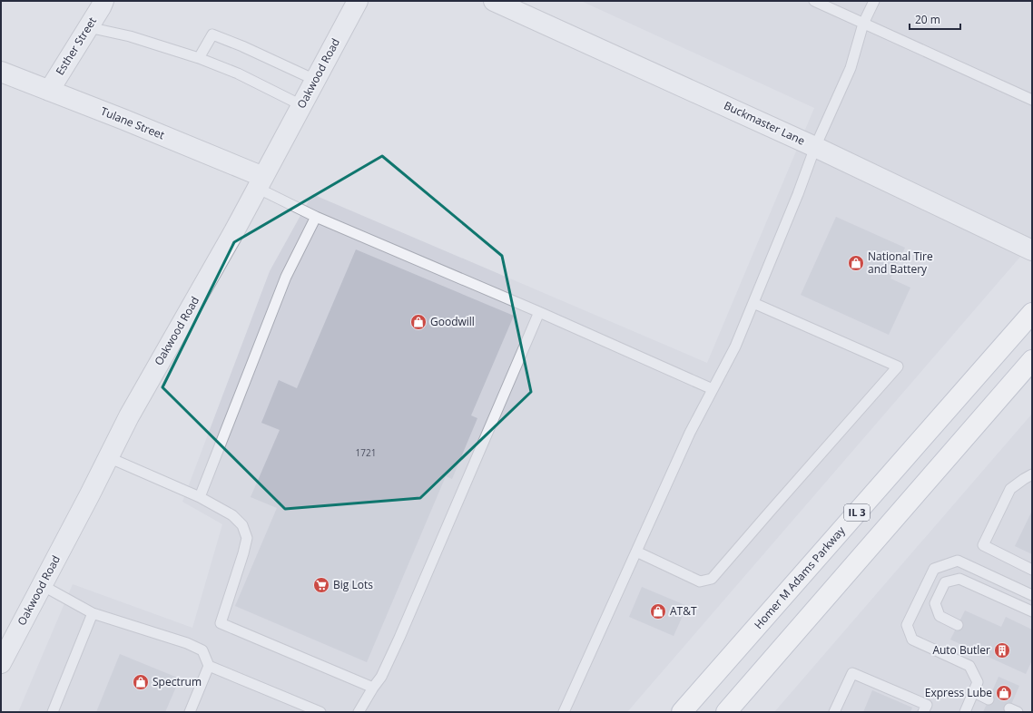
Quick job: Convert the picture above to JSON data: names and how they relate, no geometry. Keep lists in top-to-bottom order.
{
  "streets": {
    "main road": ["IL 3", "Homer M Adams Parkway"],
    "street": [
      "Esther Street",
      "Oakwood Road",
      "Tulane Street",
      "Buckmaster Lane"
    ]
  },
  "crossings": [
    ["Esther Street", "Tulane Street"],
    ["Oakwood Road", "Tulane Street"]
  ],
  "places": {
    "shop": [
      "National Tire and Battery",
      "Goodwill",
      "AT&T",
      "Spectrum",
      "Express Lube"
    ],
    "supermarket": ["Big Lots"],
    "building": ["Auto Butler"]
  },
  "house_numbers": ["1721"],
  "scale_bar": "20 m"
}
